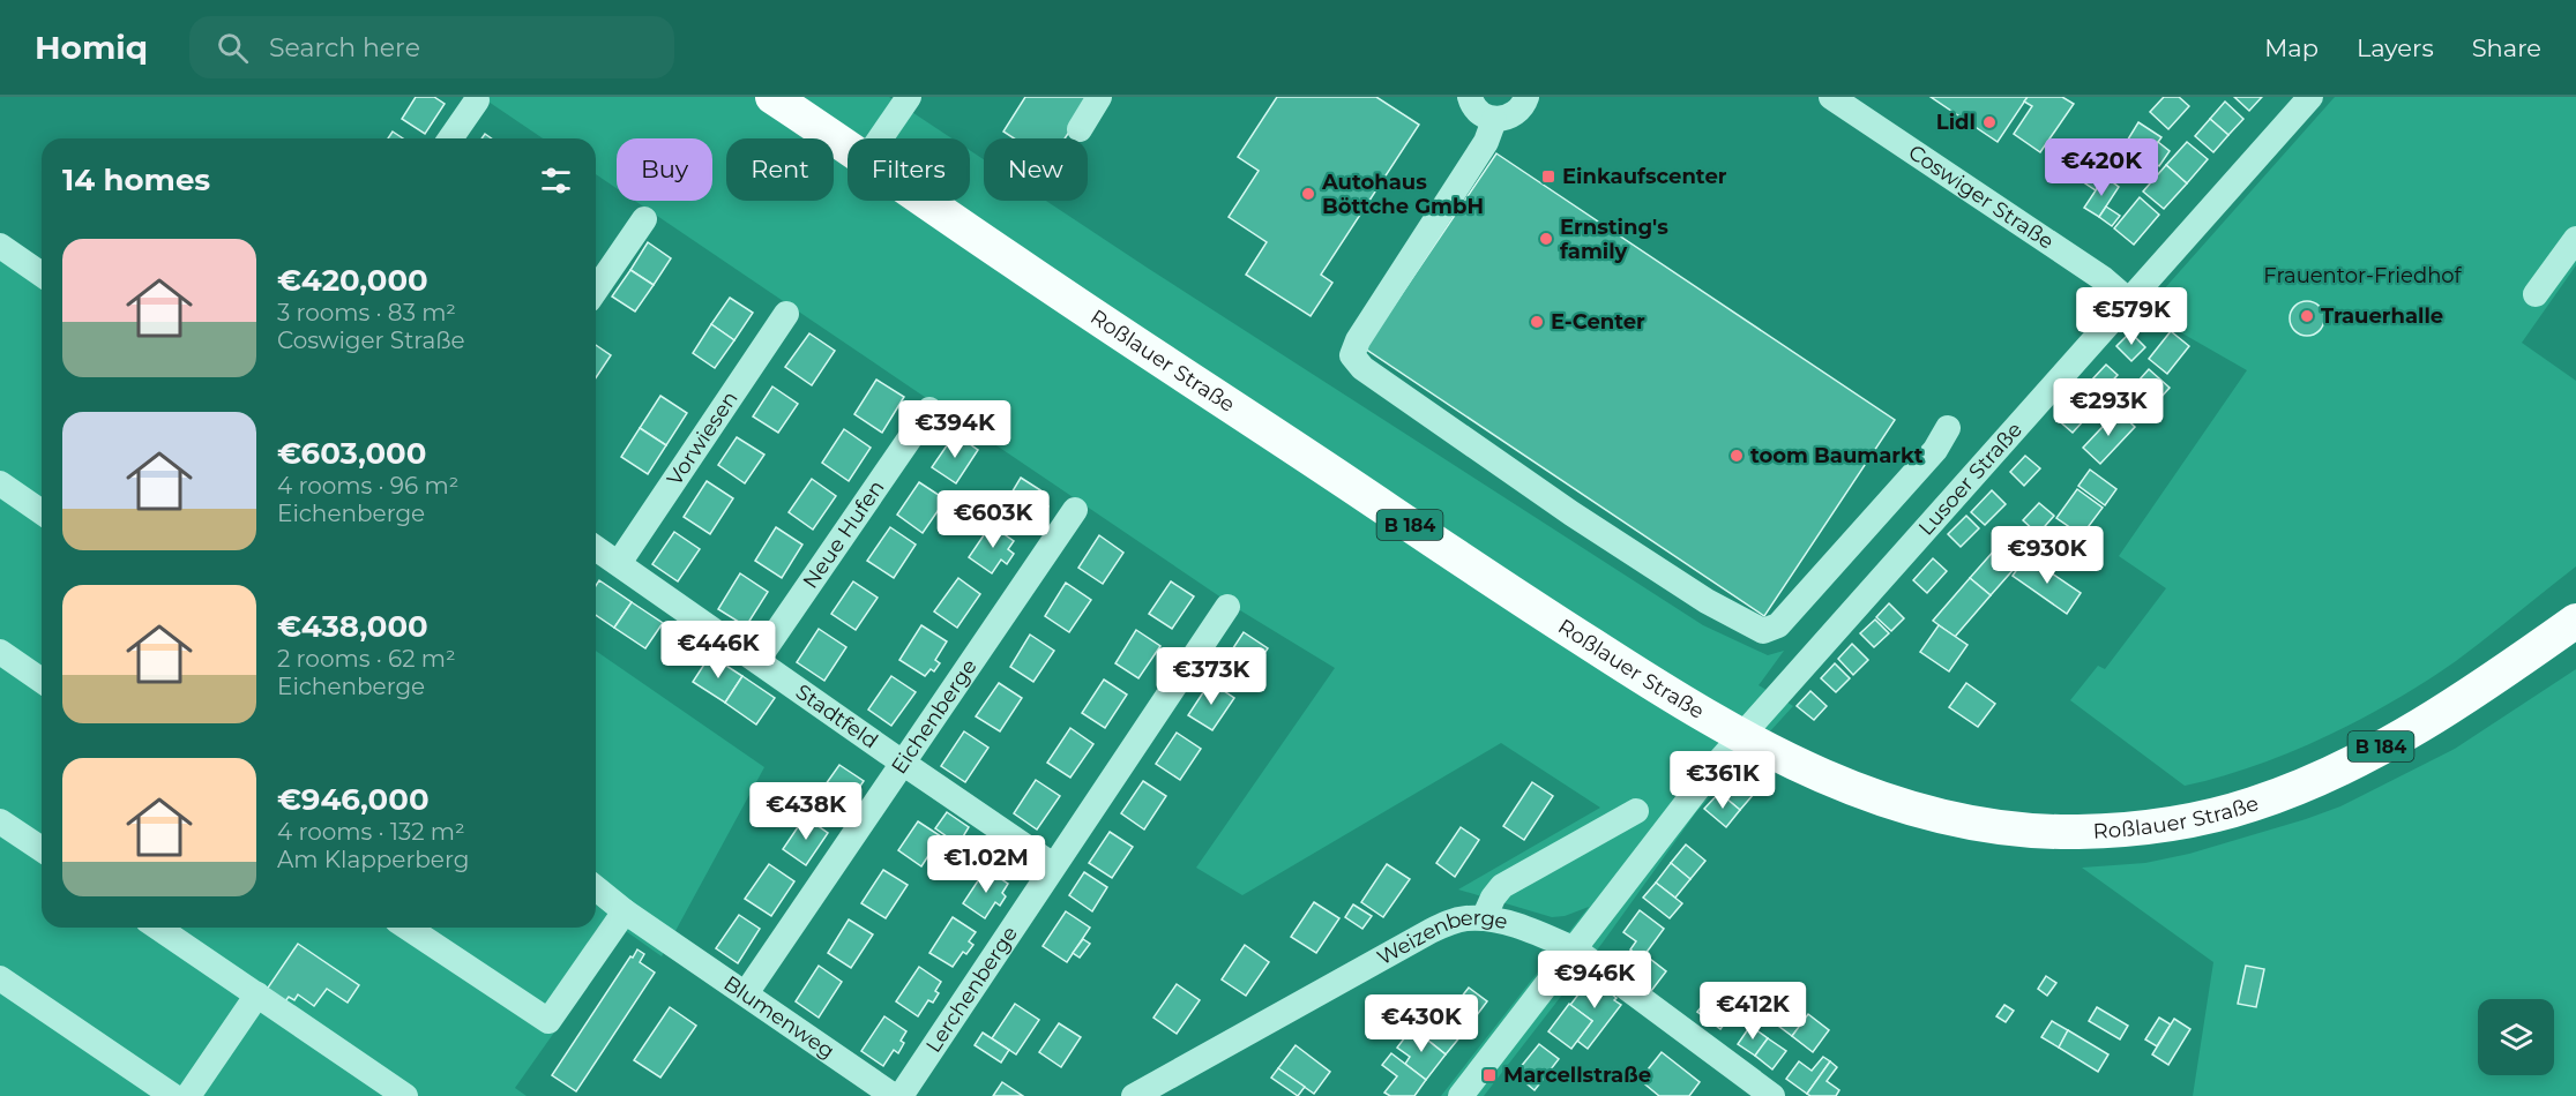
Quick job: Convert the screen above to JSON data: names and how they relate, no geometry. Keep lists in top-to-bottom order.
{
  "streets": {
    "main road": ["Roßlauer Straße", "B 184"],
    "street": [
      "Coswiger Straße",
      "Vorwiesen",
      "Lusoer Straße",
      "Neue Hufen",
      "Stadtfeld",
      "Eichenberge",
      "Weizenberge",
      "Lerchenberge",
      "Blumenweg"
    ]
  },
  "crossings": [
    ["Coswiger Straße", "Lusoer Straße"],
    ["Roßlauer Straße", "Lusoer Straße"],
    ["Vorwiesen", "Stadtfeld"],
    ["Neue Hufen", "Stadtfeld"],
    ["Stadtfeld", "Eichenberge"],
    ["Stadtfeld", "Lerchenberge"],
    ["Eichenberge", "Blumenweg"]
  ],
  "parks": ["Frauentor-Friedhof"],
  "places": {
    "other": [
      "Lidl",
      "Autohaus Böttche GmbH",
      "Ernsting's family",
      "Trauerhalle",
      "E-Center",
      "toom Baumarkt"
    ],
    "transit": ["Einkaufscenter", "Marcellstraße"]
  },
  "page": {
    "header": "Homiq",
    "search": "Search here",
    "nav": ["Map", "Layers", "Share"],
    "price": [
      "€420K",
      "€579K",
      "€293K",
      "€394K",
      "€603K",
      "€930K",
      "€446K",
      "€373K",
      "€361K",
      "€438K",
      "€1.02M",
      "€946K",
      "€412K",
      "€430K"
    ],
    "chip": [
      "Buy",
      "Rent",
      "Filters",
      "New"
    ],
    "heading": "14 homes",
    "list": [
      {
        "name": "€420,000",
        "note": "3 rooms · 83 m² · Coswiger Straße"
      },
      {
        "name": "€603,000",
        "note": "4 rooms · 96 m² · Eichenberge"
      },
      {
        "name": "€438,000",
        "note": "2 rooms · 62 m² · Eichenberge"
      },
      {
        "name": "€946,000",
        "note": "4 rooms · 132 m² · Am Klapperberg"
      }
    ]
  }
}
